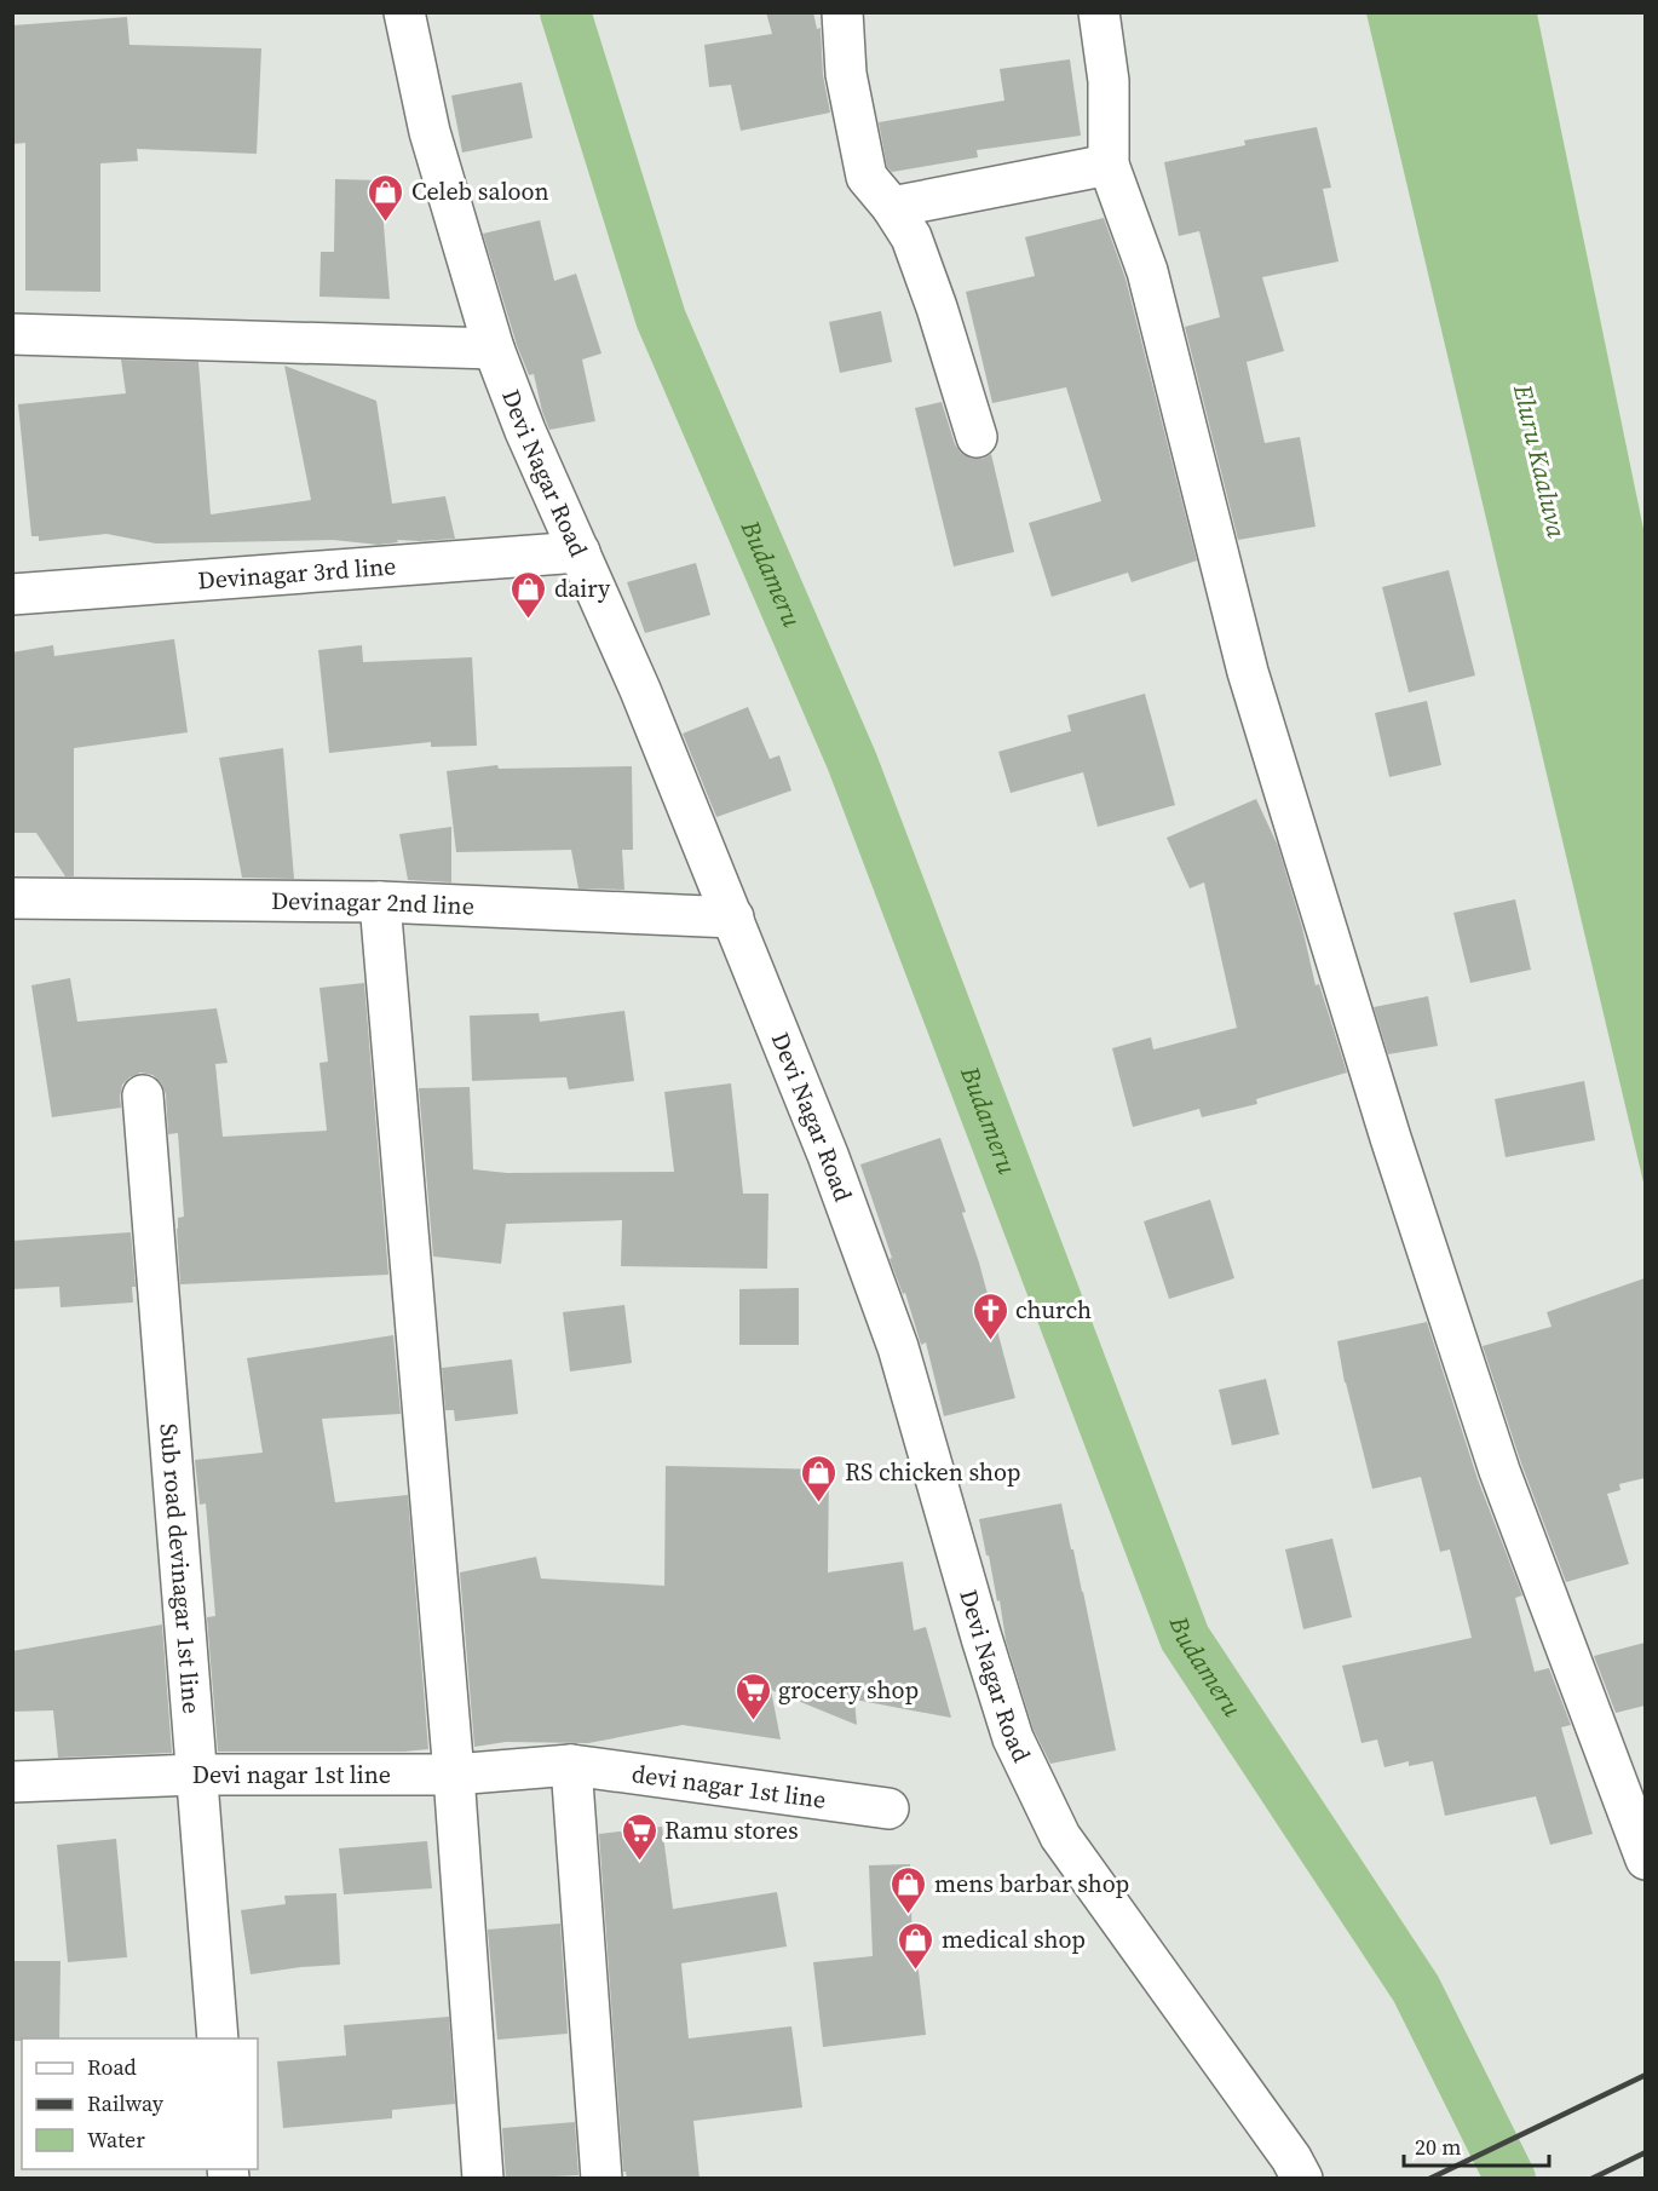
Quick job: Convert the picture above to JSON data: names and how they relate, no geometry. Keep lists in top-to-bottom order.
{
  "streets": {
    "street": [
      "Devi Nagar Road",
      "Devinagar 3rd line",
      "Devinagar 2nd line",
      "Sub road devinagar 1st line",
      "Devi nagar 1st line",
      "devi nagar 1st line"
    ]
  },
  "crossings": [
    ["Devi Nagar Road", "Devinagar 3rd line"],
    ["Devi Nagar Road", "Devinagar 2nd line"],
    ["Sub road devinagar 1st line", "Devi nagar 1st line"],
    ["Devi nagar 1st line", "devi nagar 1st line"]
  ],
  "water": ["Eluru Kaaluva", "Budameru"],
  "places": {
    "shop": [
      "Celeb saloon",
      "dairy",
      "RS chicken shop",
      "mens barbar shop",
      "medical shop"
    ],
    "church": ["church"],
    "supermarket": ["grocery shop", "Ramu stores"]
  },
  "legend": ["Road", "Railway", "Water"],
  "scale_bar": "20 m"
}
